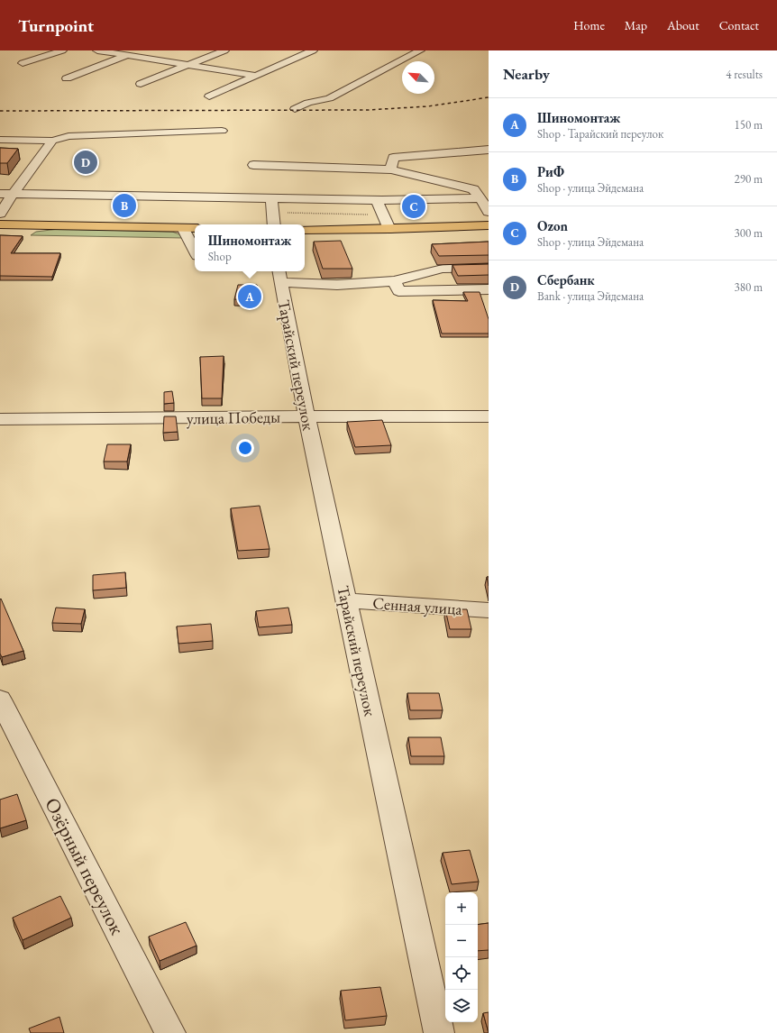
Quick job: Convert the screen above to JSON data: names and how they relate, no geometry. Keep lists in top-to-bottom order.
{
  "streets": {
    "street": [
      "Тарайский переулок",
      "улица Победы",
      "Сенная улица",
      "Озёрный переулок"
    ]
  },
  "crossings": [
    ["Тарайский переулок", "улица Победы"],
    ["Тарайский переулок", "Сенная улица"]
  ],
  "north": "top left",
  "page": {
    "header": "Turnpoint",
    "nav": [
      "Home",
      "Map",
      "About",
      "Contact"
    ],
    "heading": ["Nearby", "4 results"],
    "list": [
      {
        "mark": "A",
        "name": "Шиномонтаж",
        "note": "Shop · Тарайский переулок",
        "value": "150 m"
      },
      {
        "mark": "B",
        "name": "РиФ",
        "note": "Shop · улица Эйдемана",
        "value": "290 m"
      },
      {
        "mark": "C",
        "name": "Ozon",
        "note": "Shop · улица Эйдемана",
        "value": "300 m"
      },
      {
        "mark": "D",
        "name": "Сбербанк",
        "note": "Bank · улица Эйдемана",
        "value": "380 m"
      }
    ],
    "pins": [
      "D",
      "B",
      "C",
      "A"
    ],
    "popup": ["Шиномонтаж", "Shop"],
    "map_buttons": ["+", "−"]
  }
}
